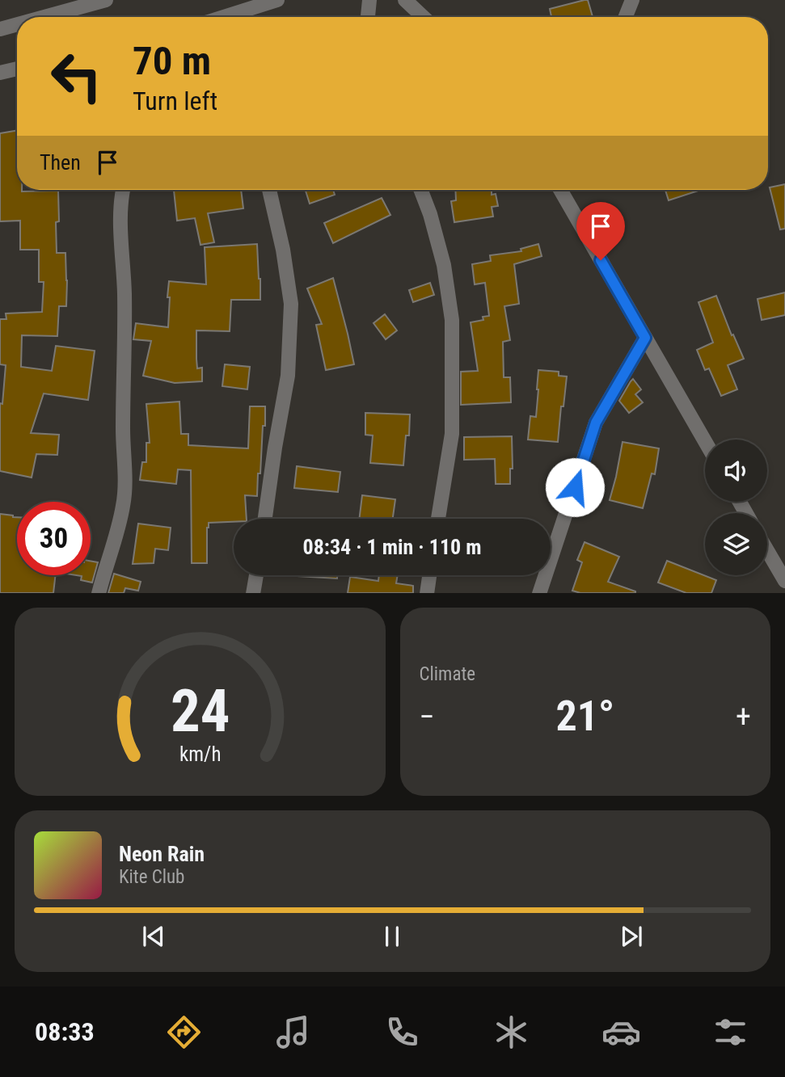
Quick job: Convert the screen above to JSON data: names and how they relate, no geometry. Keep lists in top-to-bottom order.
{
  "page": {
    "turn": ["70 m", "Turn left"],
    "then": "Then",
    "limit": "30",
    "trip": "08:34 · 1 min · 110 m",
    "tile": "Climate",
    "heat": ["−", "21°", "+"],
    "song": ["Neon Rain", "Kite Club"],
    "tabs": "08:33",
    "gauge": ["24", "km/h"]
  }
}
